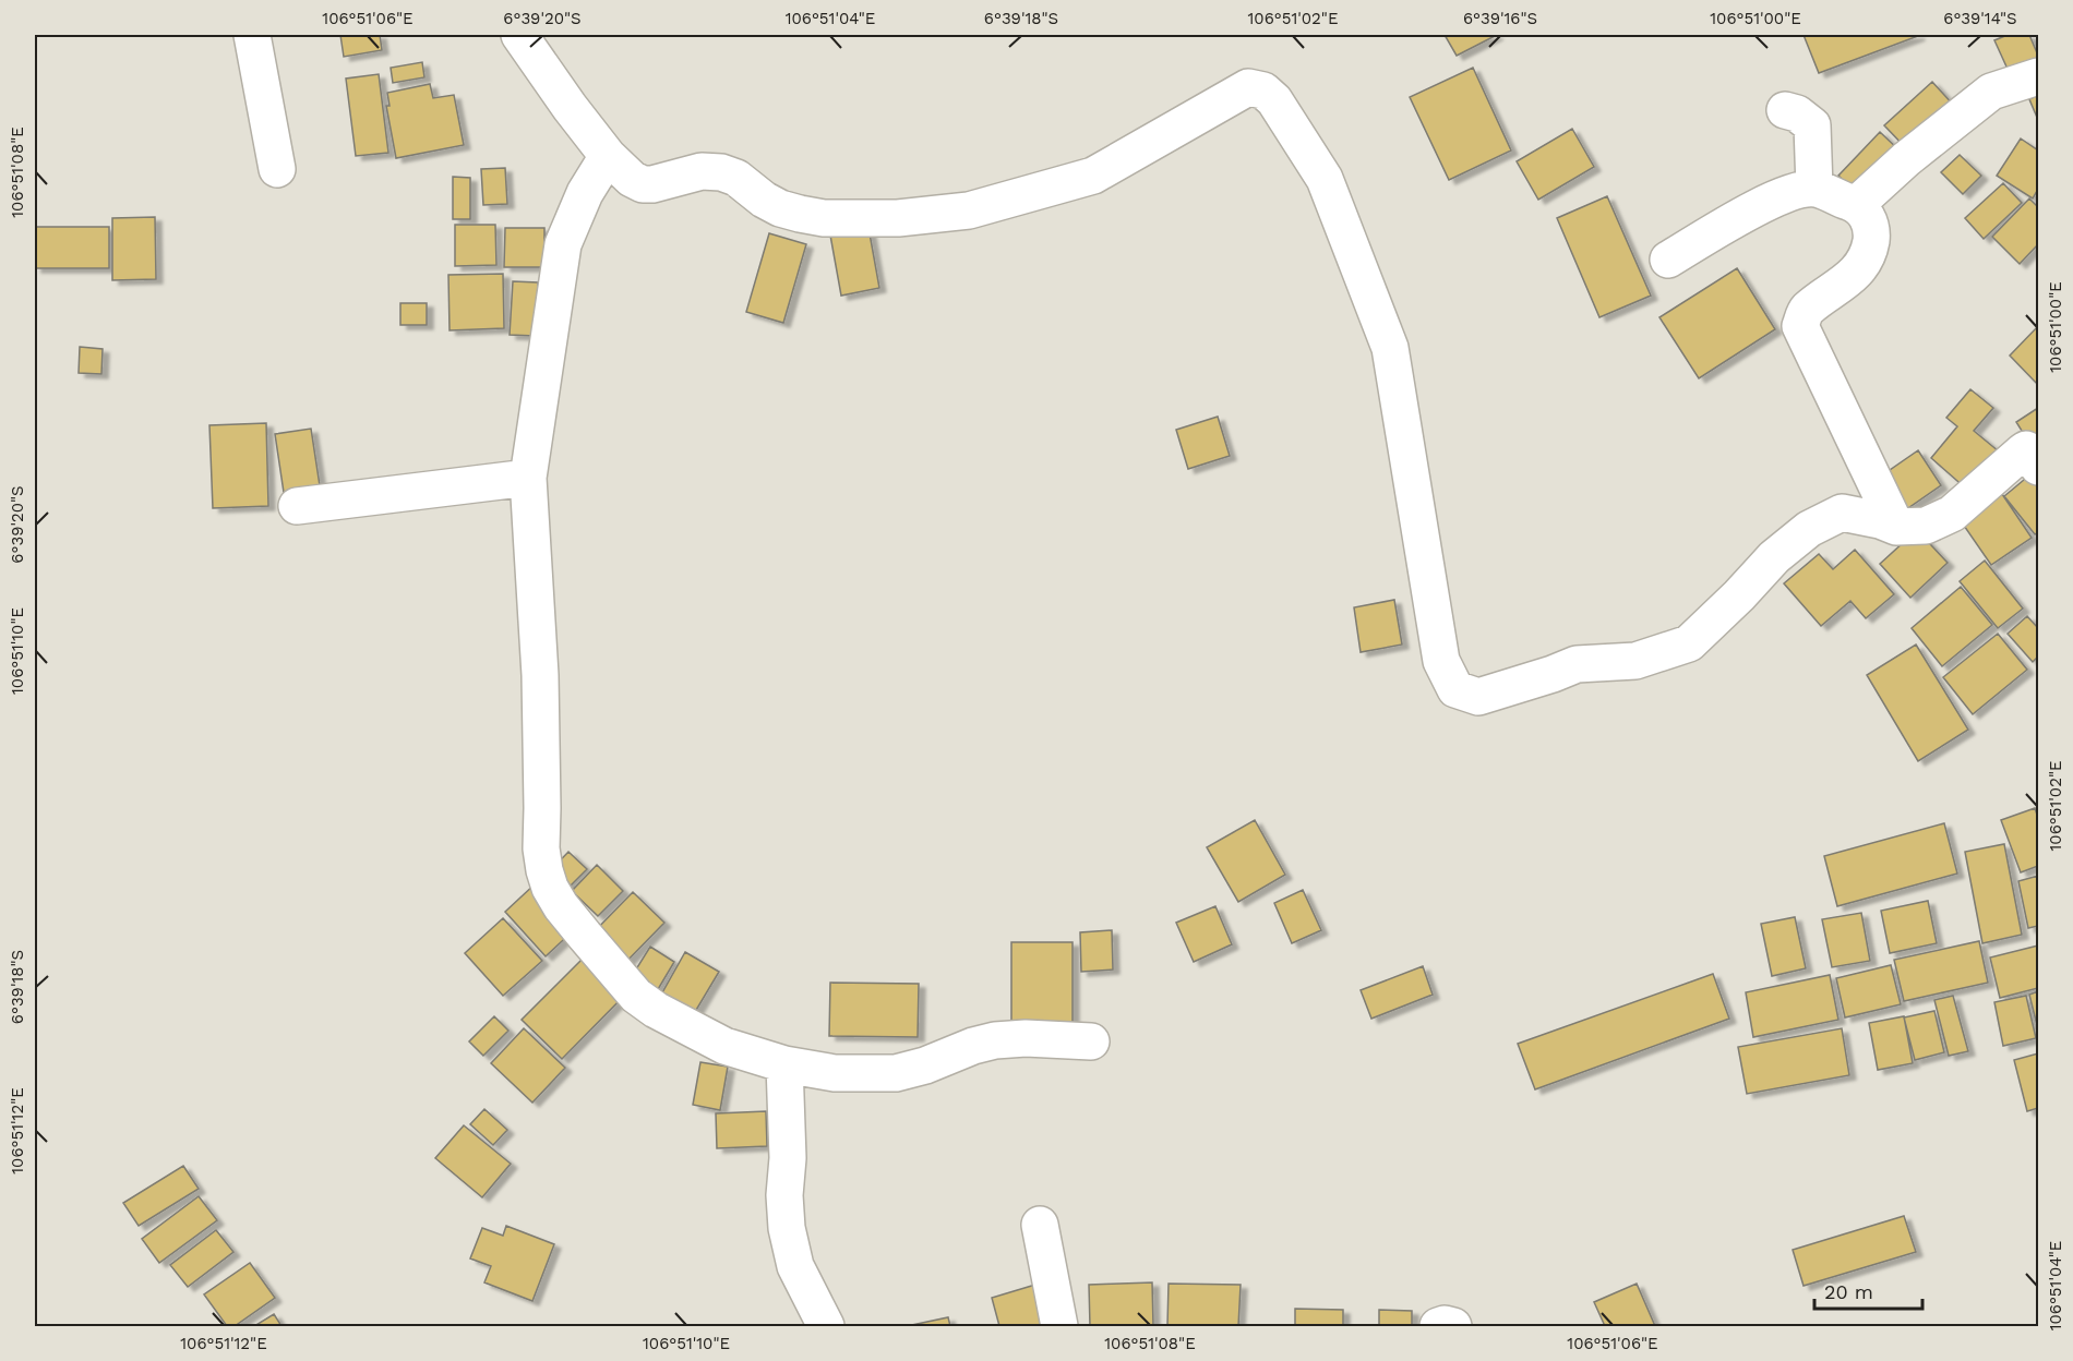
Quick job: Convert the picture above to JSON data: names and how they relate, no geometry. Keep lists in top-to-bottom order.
{
  "scale_bar": "20 m",
  "coordinates": [
    "106°51'06\"E",
    "6°39'20\"S",
    "106°51'04\"E",
    "6°39'18\"S",
    "106°51'02\"E",
    "6°39'16\"S",
    "106°51'00\"E",
    "6°39'14\"S",
    "106°51'08\"E",
    "106°51'10\"E",
    "106°51'12\"E"
  ]
}
